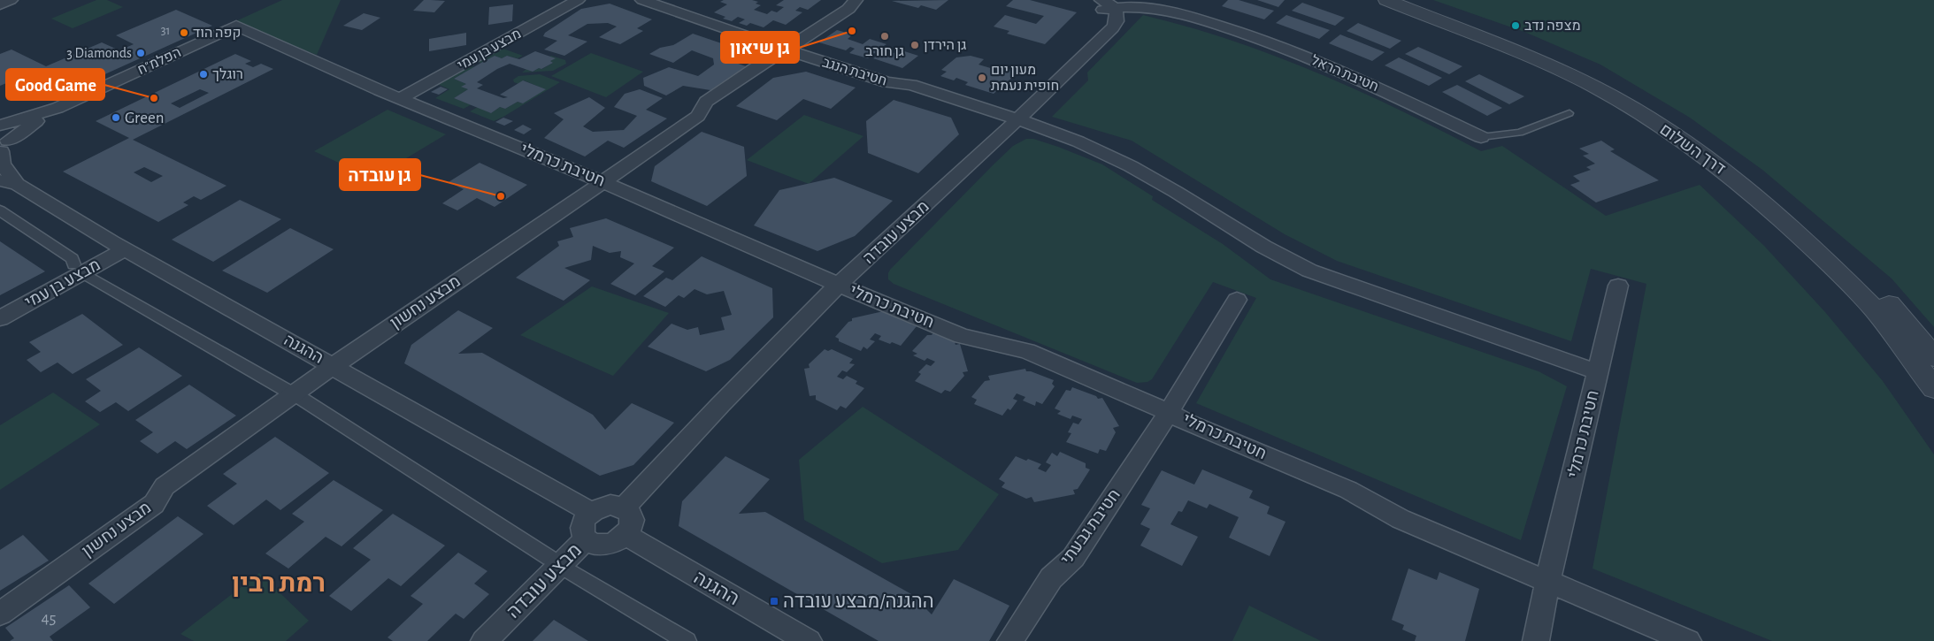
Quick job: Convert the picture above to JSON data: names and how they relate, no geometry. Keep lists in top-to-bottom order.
{
  "streets": {
    "street": [
      "מבצע בן עמי",
      "הפלמ\"ח",
      "חטיבת הנגב",
      "חטיבת הראל",
      "דרך השלום",
      "חטיבת כרמלי",
      "מבצע עובדה",
      "מבצע נחשון",
      "ההגנה",
      "חטיבת גבעתי"
    ]
  },
  "crossings": [
    ["מבצע בן עמי", "חטיבת כרמלי"],
    ["מבצע בן עמי", "ההגנה"],
    ["הפלמ\"ח", "חטיבת כרמלי"],
    ["הפלמ\"ח", "ההגנה"],
    ["חטיבת הנגב", "חטיבת כרמלי"],
    ["חטיבת הנגב", "מבצע עובדה"],
    ["חטיבת הנגב", "מבצע נחשון"],
    ["חטיבת הראל", "מבצע עובדה"],
    ["חטיבת כרמלי", "מבצע עובדה"],
    ["חטיבת כרמלי", "מבצע נחשון"],
    ["חטיבת כרמלי", "חטיבת גבעתי"],
    ["מבצע עובדה", "ההגנה"],
    ["מבצע נחשון", "ההגנה"]
  ],
  "districts": ["רמת רבין"],
  "places": {
    "other": [
      "מצפה נדב",
      "גן שיאון",
      "קפה הוד",
      "גן חורב",
      "גן הירדן",
      "3 Diamonds",
      "רוגלך",
      "מעון יום חופית נעמת",
      "Good Game",
      "Green",
      "גן עובדה"
    ],
    "transit": ["ההגנה/מבצע עובדה"]
  },
  "house_numbers": ["31", "45"]
}
